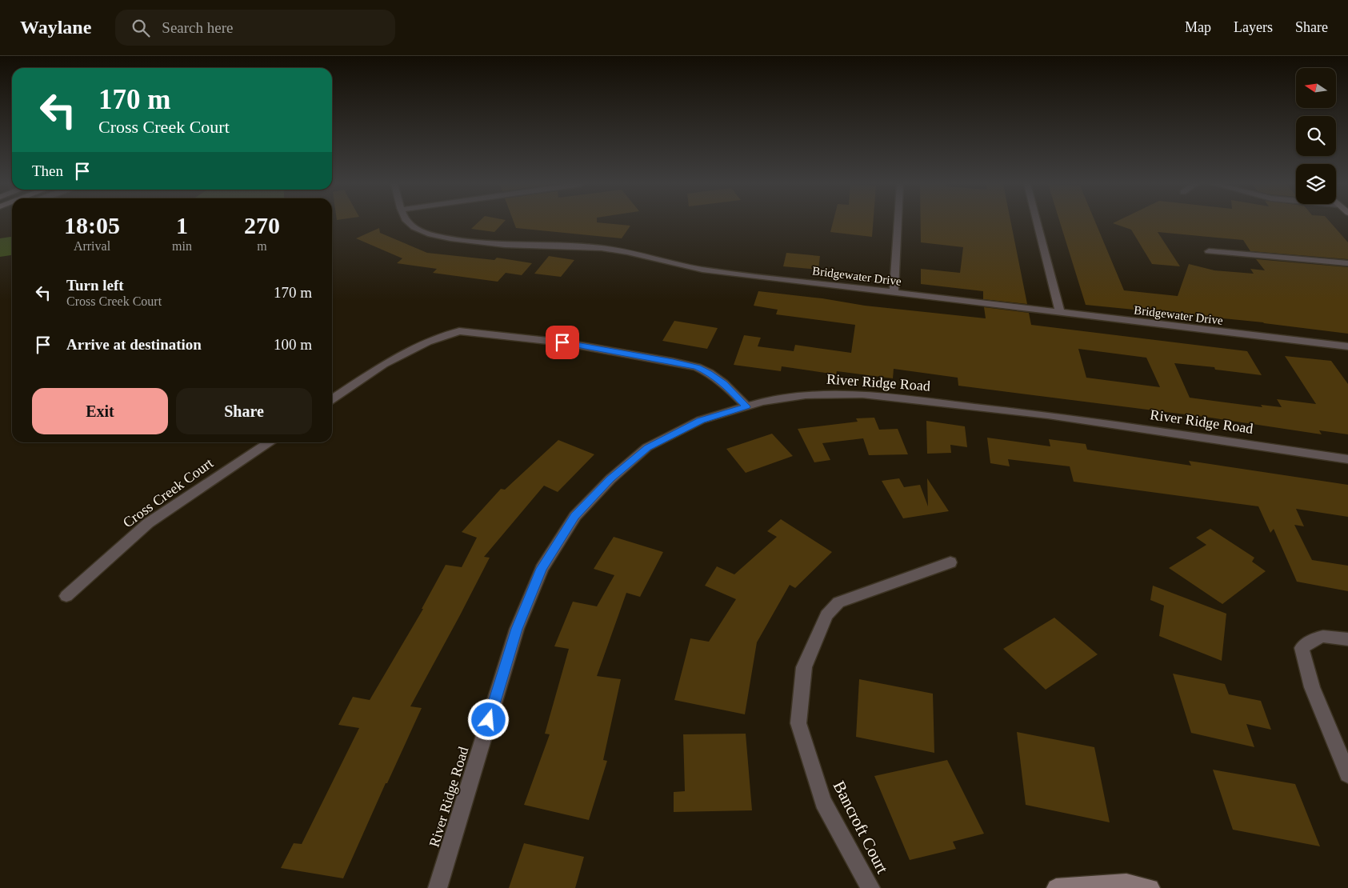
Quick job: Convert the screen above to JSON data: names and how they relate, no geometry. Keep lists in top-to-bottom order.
{
  "streets": {
    "street": [
      "Bridgewater Drive",
      "River Ridge Road",
      "Cross Creek Court",
      "Bancroft Court"
    ]
  },
  "north": "left",
  "page": {
    "header": "Waylane",
    "search": "Search here",
    "nav": ["Map", "Layers", "Share"],
    "turn": ["170 m", "Cross Creek Court"],
    "then": "Then",
    "eta": [
      "18:05",
      "Arrival",
      "1",
      "min",
      "270",
      "m"
    ],
    "list": [
      {
        "name": "Turn left",
        "note": "Cross Creek Court",
        "value": "170 m"
      },
      {
        "name": "Arrive at destination",
        "value": "100 m"
      }
    ],
    "buttons": ["Exit", "Share"]
  }
}
